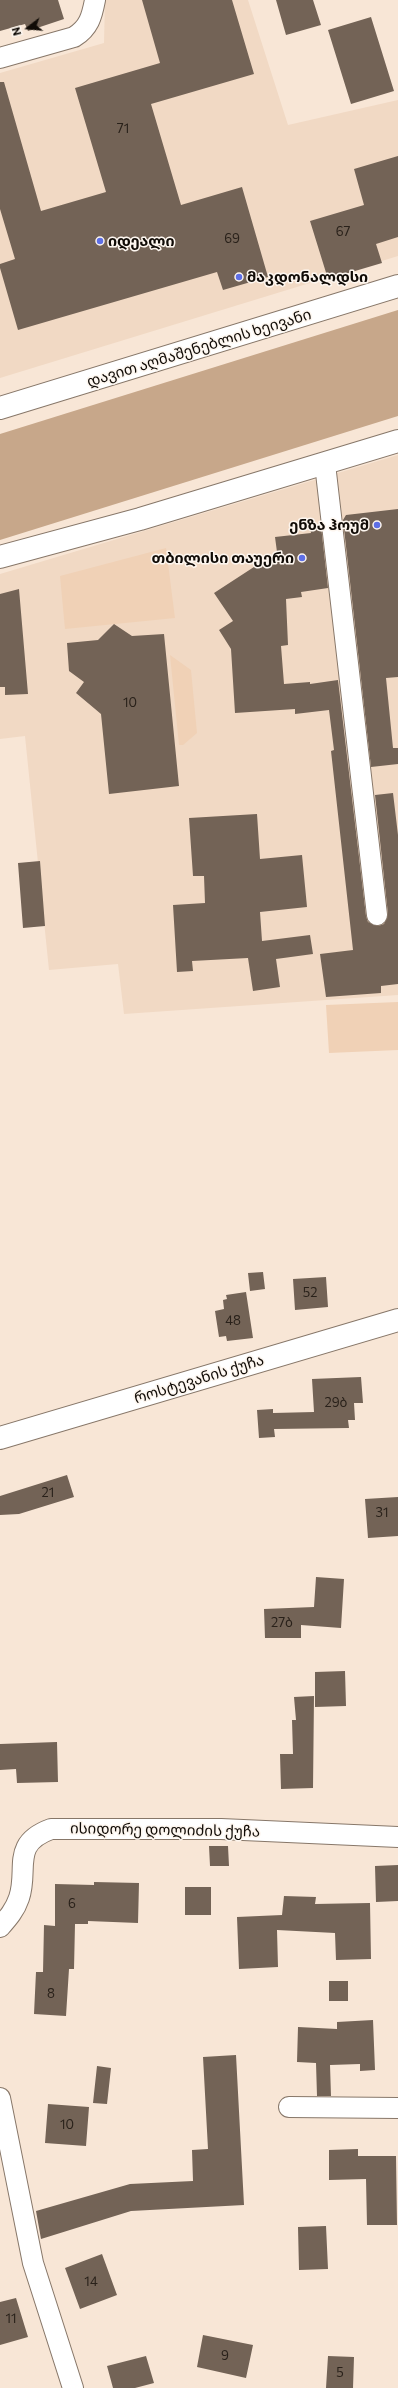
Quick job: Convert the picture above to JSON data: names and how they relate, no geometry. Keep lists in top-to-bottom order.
{
  "streets": {
    "main road": ["დავით აღმაშენებლის ხეივანი", "როსტევანის ქუჩა"],
    "street": ["ისიდორე დოლიძის ქუჩა"]
  },
  "places": [
    "იდეალი",
    "მაკდონალდსი",
    "ენზა ჰოუმ",
    "თბილისი თაუერი"
  ],
  "house_numbers": [
    "71",
    "67",
    "69",
    "10",
    "52",
    "48",
    "29ბ",
    "21",
    "31",
    "27ბ",
    "6",
    "8",
    "10",
    "14",
    "11",
    "9",
    "5"
  ],
  "north": "left"
}
